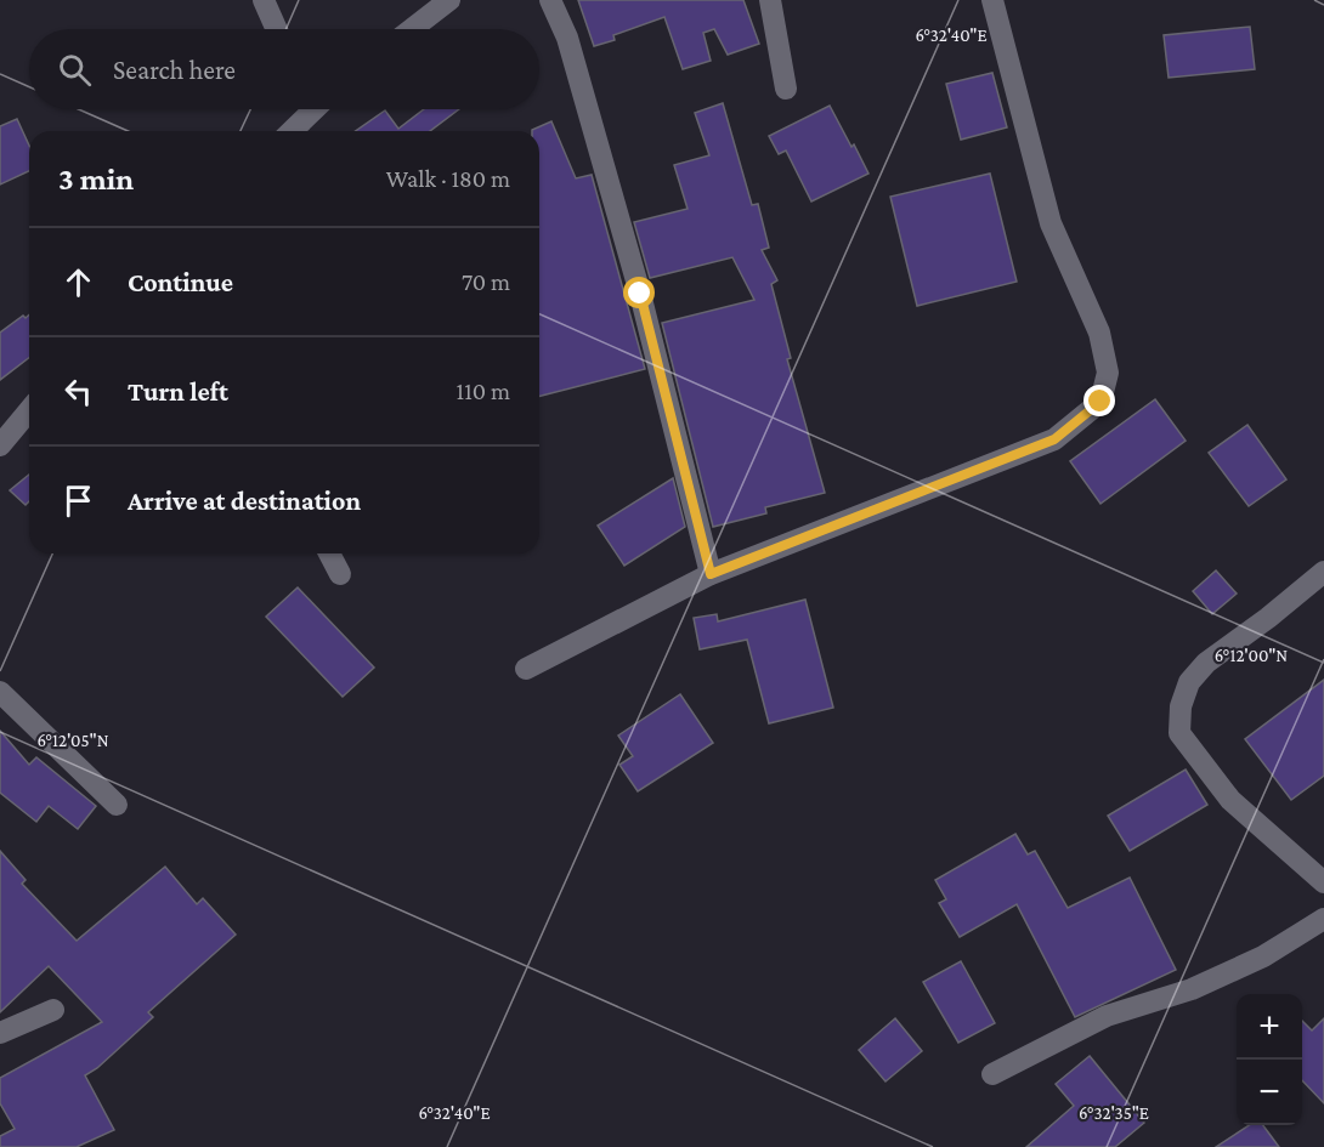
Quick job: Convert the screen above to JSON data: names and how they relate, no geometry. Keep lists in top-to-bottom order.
{
  "page": {
    "search": "Search here",
    "heading": ["3 min", "Walk · 180 m"],
    "list": [
      ["Continue", "70 m"],
      ["Turn left", "110 m"],
      "Arrive at destination"
    ],
    "map_buttons": ["+", "−"]
  },
  "coordinates": [
    "6°32'40\"E",
    "6°12'00\"N",
    "6°12'05\"N",
    "6°32'35\"E"
  ]
}
